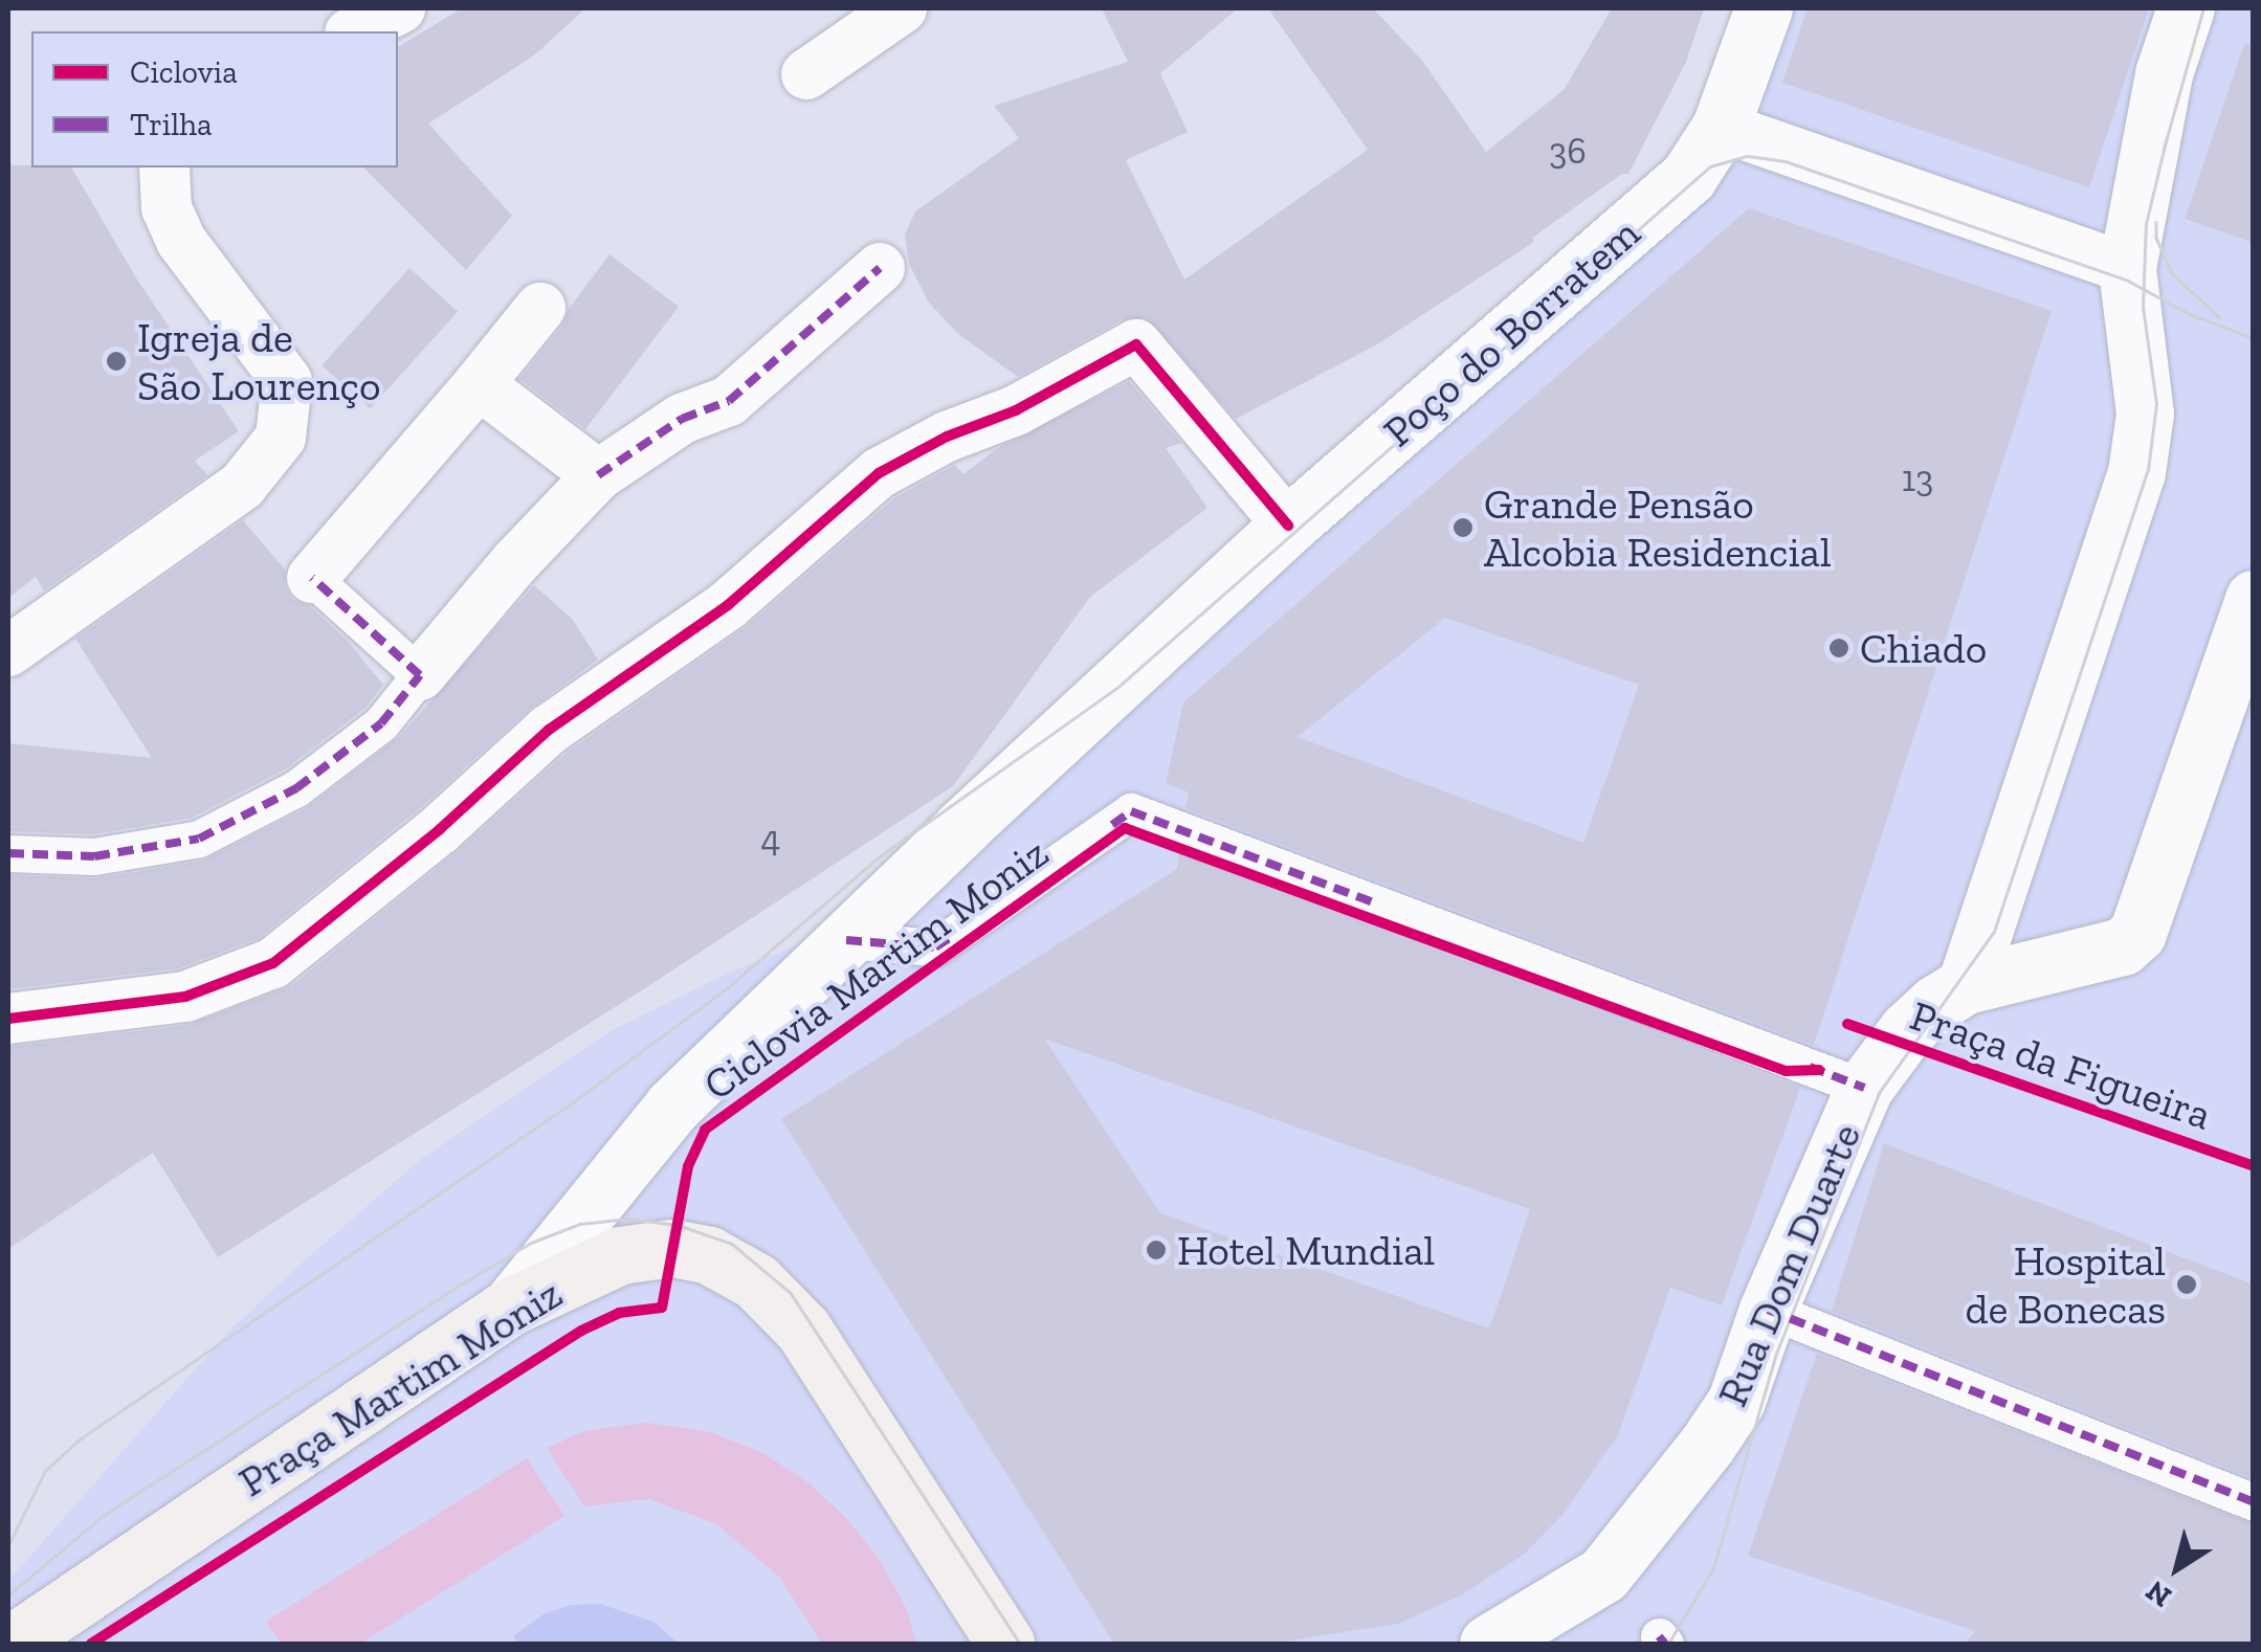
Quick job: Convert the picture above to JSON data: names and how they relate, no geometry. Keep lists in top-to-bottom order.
{
  "streets": {
    "main road": [
      "Poço do Borratem",
      "Praça da Figueira",
      "Rua Dom Duarte",
      "Praça Martim Moniz"
    ],
    "cycle path": ["Ciclovia Martim Moniz"]
  },
  "crossings": [
    ["Poço do Borratem", "Praça Martim Moniz"],
    ["Praça da Figueira", "Rua Dom Duarte"]
  ],
  "places": [
    "Igreja de São Lourenço",
    "Grande Pensão Alcobia Residencial",
    "Chiado",
    "Hotel Mundial",
    "Hospital de Bonecas"
  ],
  "house_numbers": ["36", "13", "4"],
  "legend": ["Ciclovia", "Trilha"],
  "north": "bottom left"
}
